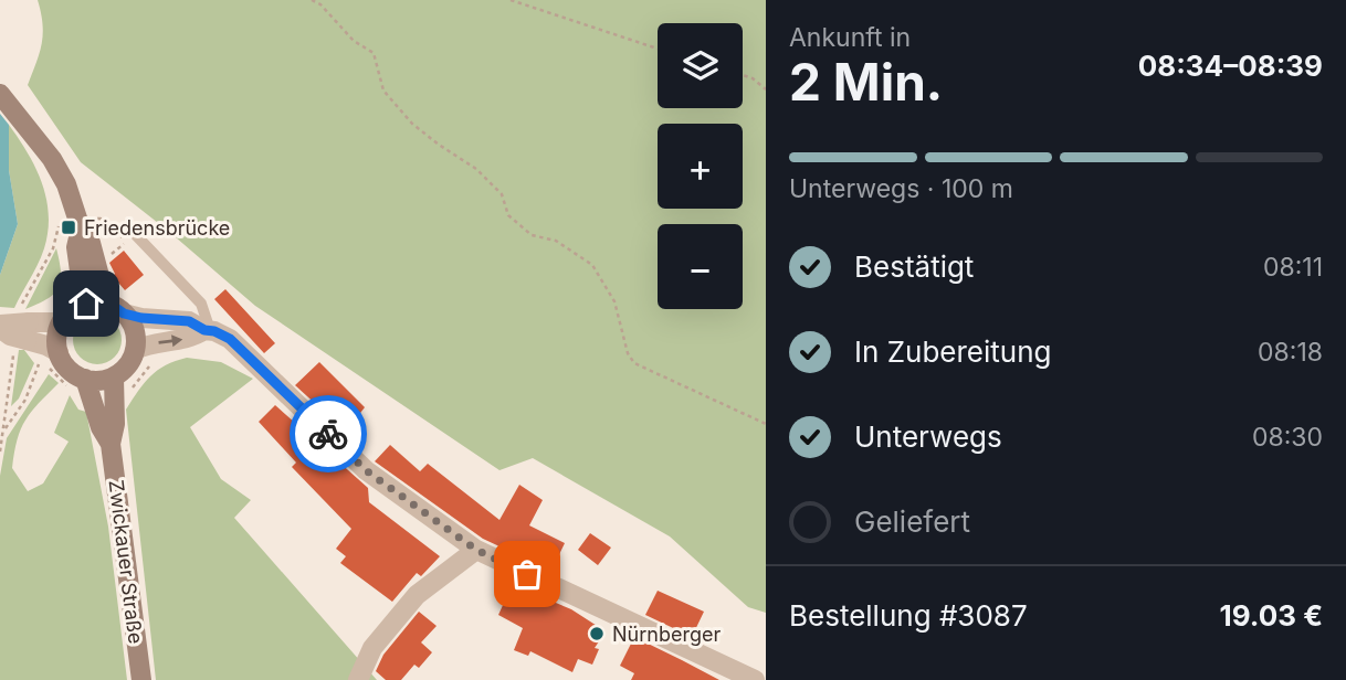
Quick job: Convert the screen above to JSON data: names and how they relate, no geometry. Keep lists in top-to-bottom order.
{
  "streets": {
    "main road": ["Zwickauer Straße"]
  },
  "places": {
    "transit": ["Friedensbrücke"],
    "other": ["Nürnberger"]
  },
  "page": {
    "heading": ["2 Min.", "Ankunft in", "08:34–08:39"],
    "panel": ["Bestellung #3087", "19.03 €"],
    "map_buttons": ["+", "−"],
    "bar": "Unterwegs · 100 m",
    "list": [
      ["Bestätigt", "08:11"],
      ["In Zubereitung", "08:18"],
      ["Unterwegs", "08:30"],
      "Geliefert"
    ]
  }
}
